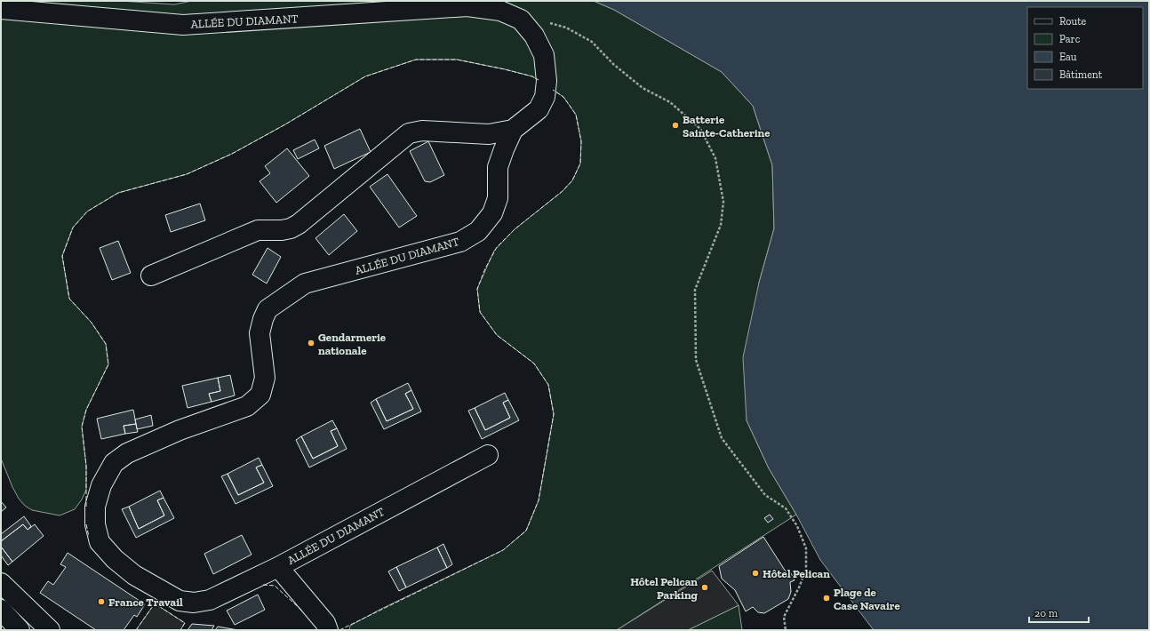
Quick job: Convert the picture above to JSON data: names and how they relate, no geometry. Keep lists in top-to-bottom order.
{
  "streets": {
    "street": ["ALLÉE DU DIAMANT"]
  },
  "places": [
    "Batterie Sainte-Catherine",
    "Gendarmerie nationale",
    "Hôtel Pelican",
    "Hôtel Pelican Parking",
    "Plage de Case Navaire",
    "France Travail"
  ],
  "legend": [
    "Route",
    "Parc",
    "Eau",
    "Bâtiment"
  ],
  "scale_bar": "20 m"
}
